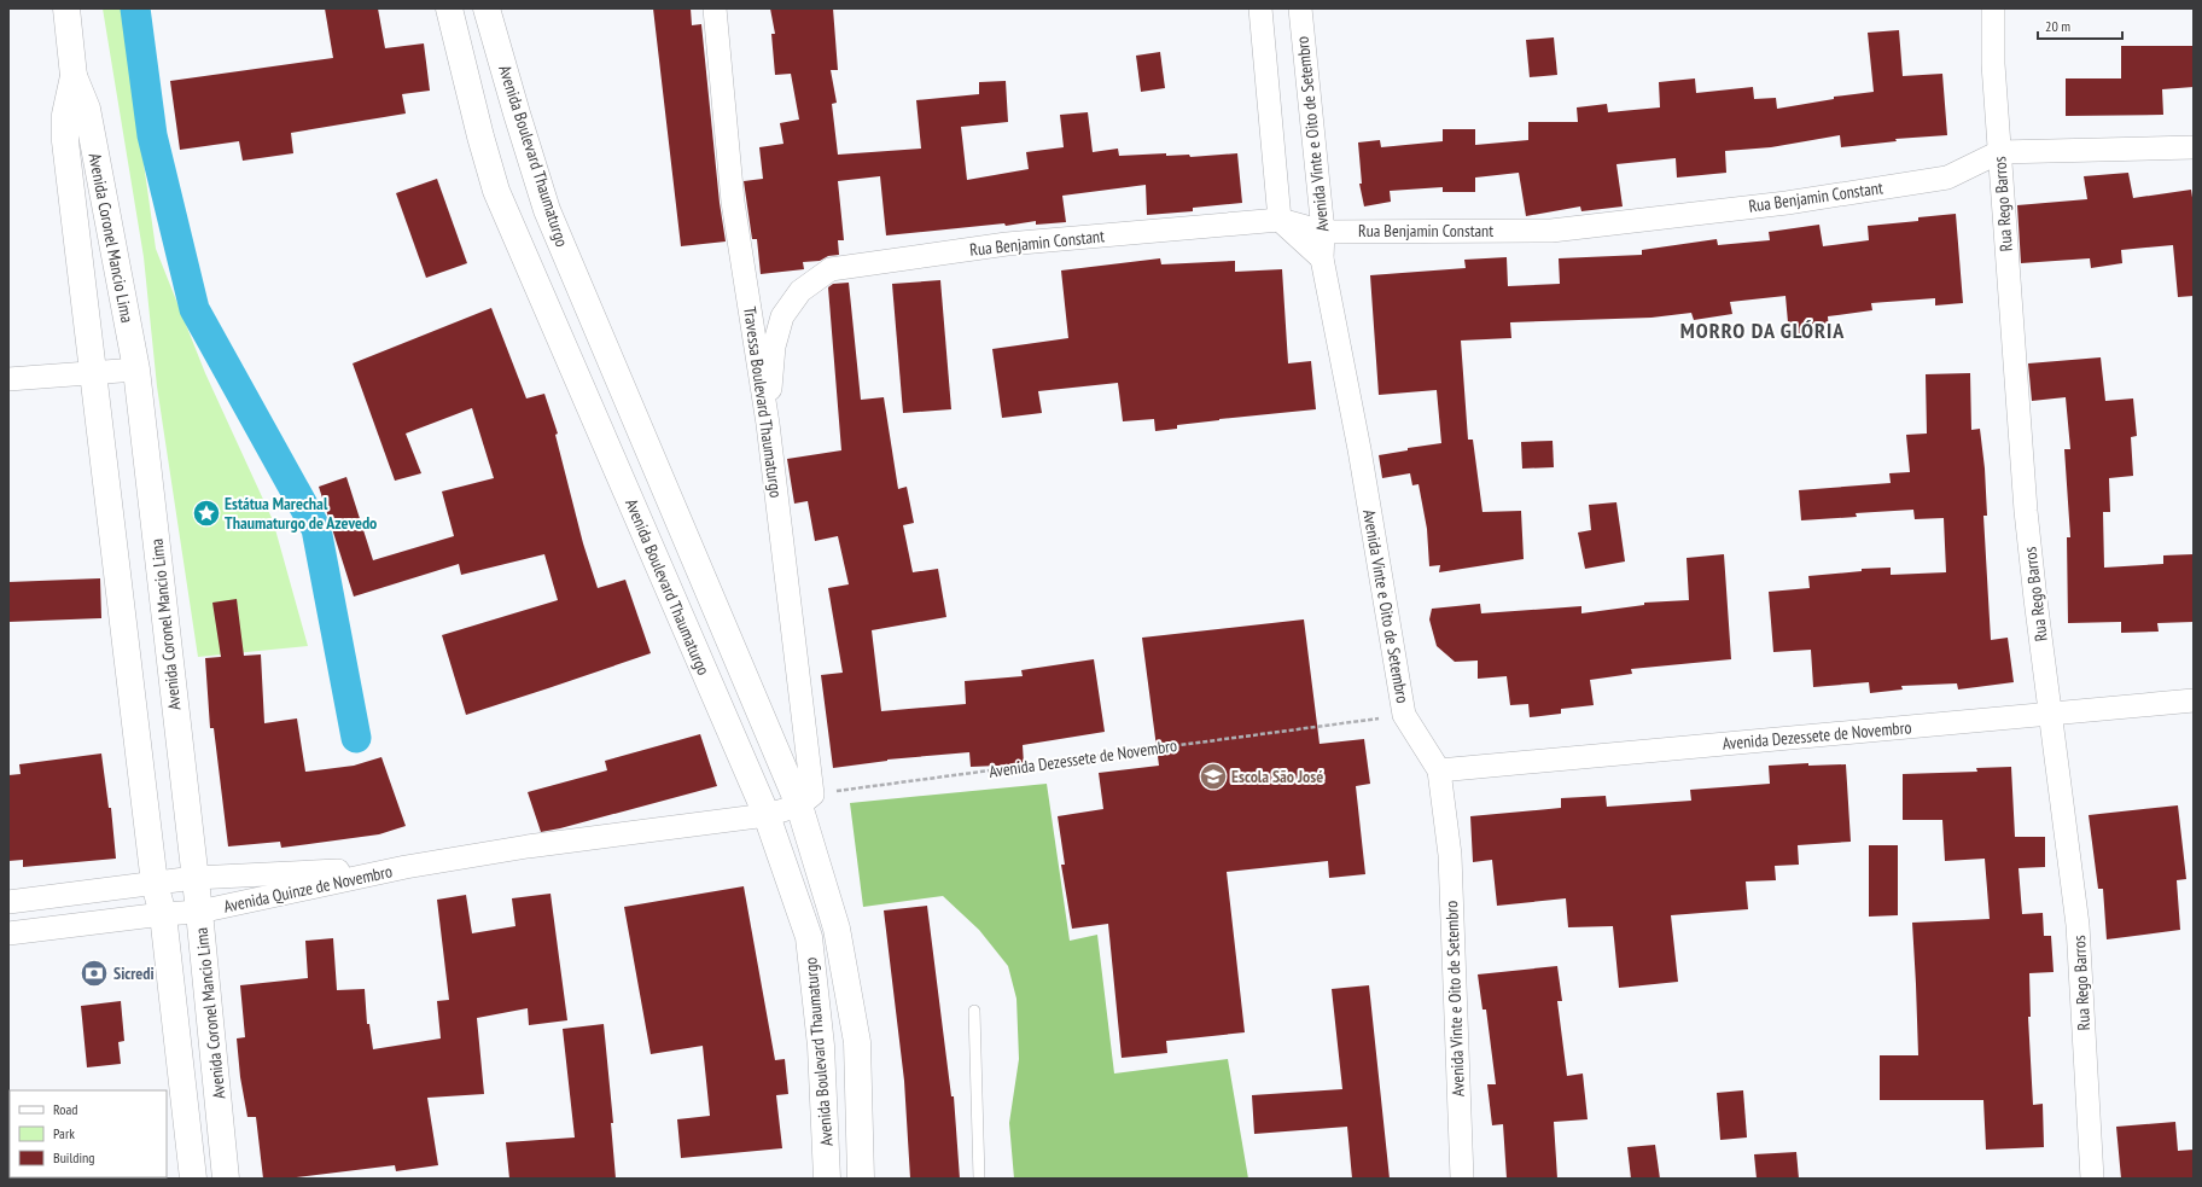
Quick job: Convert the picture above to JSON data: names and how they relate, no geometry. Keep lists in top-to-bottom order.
{
  "streets": {
    "main road": ["Avenida Boulevard Thaumaturgo", "Avenida Coronel Mancio Lima"],
    "street": [
      "Avenida Vinte e Oito de Setembro",
      "Rua Benjamin Constant",
      "Rua Rego Barros",
      "Travessa Boulevard Thaumaturgo",
      "Avenida Dezessete de Novembro",
      "Avenida Quinze de Novembro"
    ]
  },
  "crossings": [
    ["Avenida Vinte e Oito de Setembro", "Rua Benjamin Constant"],
    ["Avenida Vinte e Oito de Setembro", "Avenida Dezessete de Novembro"],
    ["Avenida Boulevard Thaumaturgo", "Travessa Boulevard Thaumaturgo"],
    ["Avenida Boulevard Thaumaturgo", "Avenida Dezessete de Novembro"],
    ["Avenida Boulevard Thaumaturgo", "Avenida Quinze de Novembro"],
    ["Rua Benjamin Constant", "Rua Rego Barros"],
    ["Rua Benjamin Constant", "Travessa Boulevard Thaumaturgo"],
    ["Rua Rego Barros", "Avenida Dezessete de Novembro"],
    ["Avenida Coronel Mancio Lima", "Avenida Quinze de Novembro"],
    ["Travessa Boulevard Thaumaturgo", "Avenida Dezessete de Novembro"]
  ],
  "districts": ["MORRO DA GLÓRIA"],
  "places": {
    "place": ["Estátua Marechal Thaumaturgo de Azevedo"],
    "school or university": ["Escola São José"],
    "bank": ["Sicredi"]
  },
  "legend": ["Road", "Park", "Building"],
  "scale_bar": "20 m"
}
